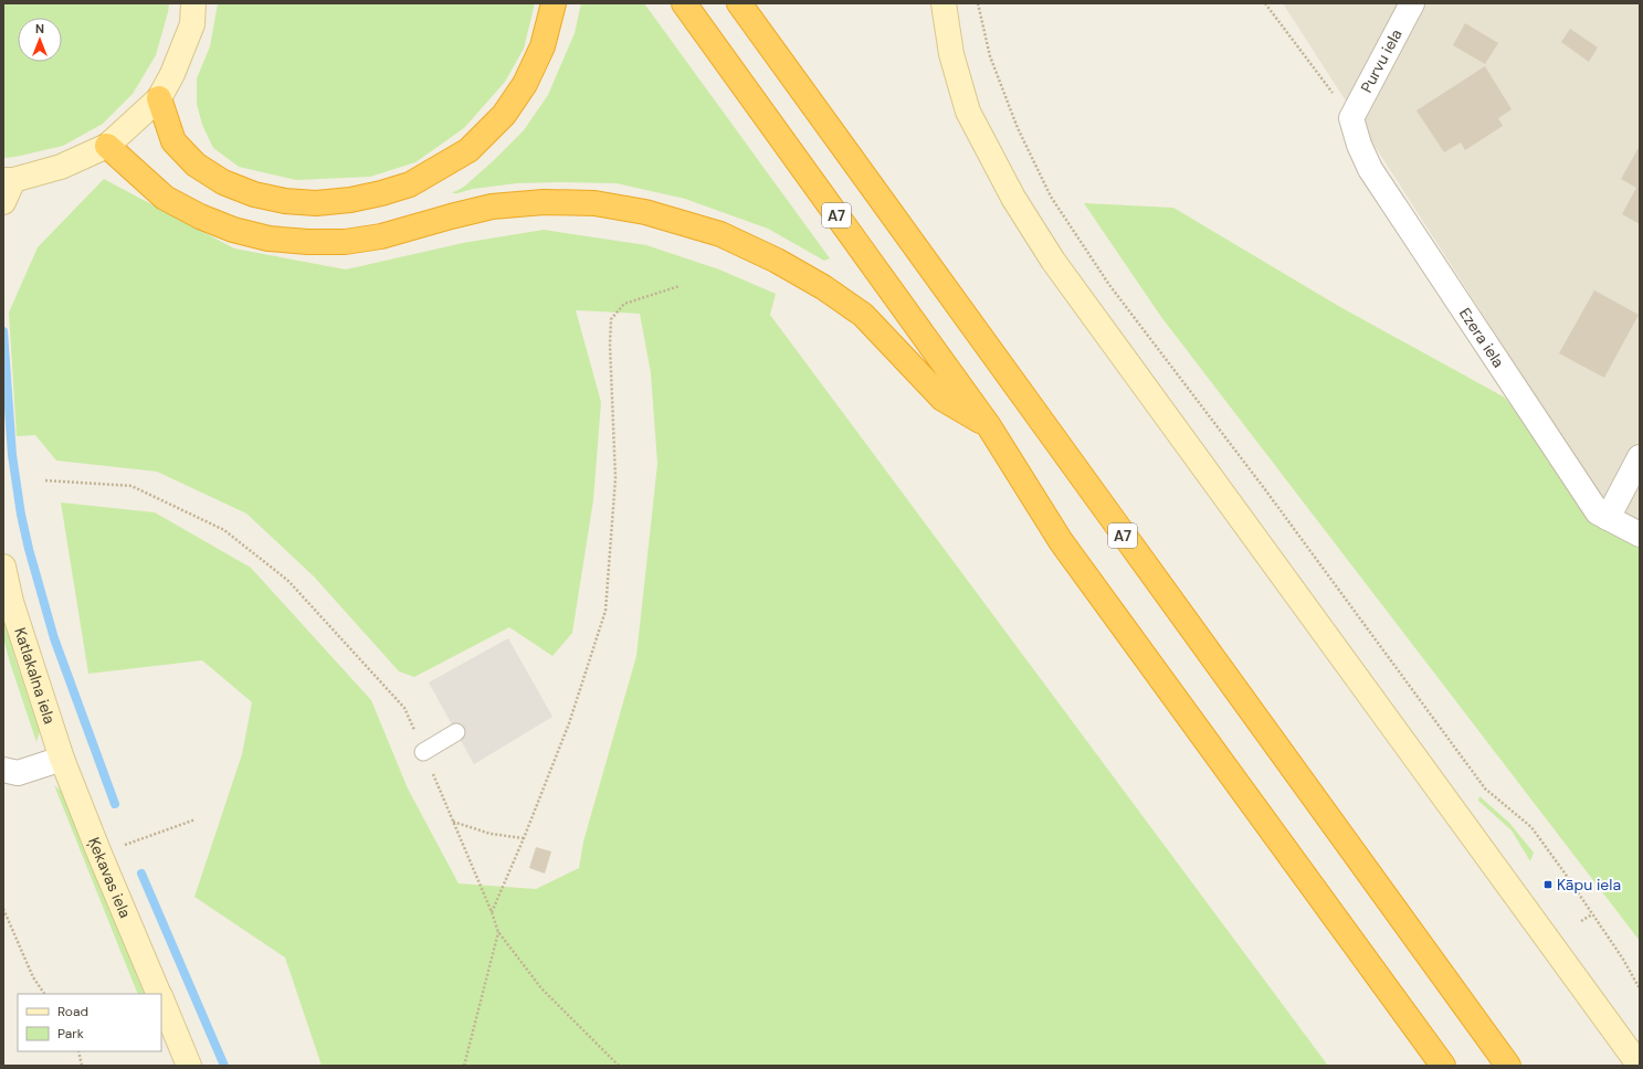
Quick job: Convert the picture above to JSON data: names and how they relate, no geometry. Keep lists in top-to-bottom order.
{
  "streets": {
    "highway": ["A7"],
    "main road": ["Katlakalna iela", "Ķekavas iela"],
    "street": ["Purvu iela", "Ezera iela"]
  },
  "crossings": [
    ["Purvu iela", "Ezera iela"],
    ["Katlakalna iela", "Ķekavas iela"]
  ],
  "places": {
    "transit": ["Kāpu iela"]
  },
  "legend": ["Road", "Park"],
  "north": "top"
}
